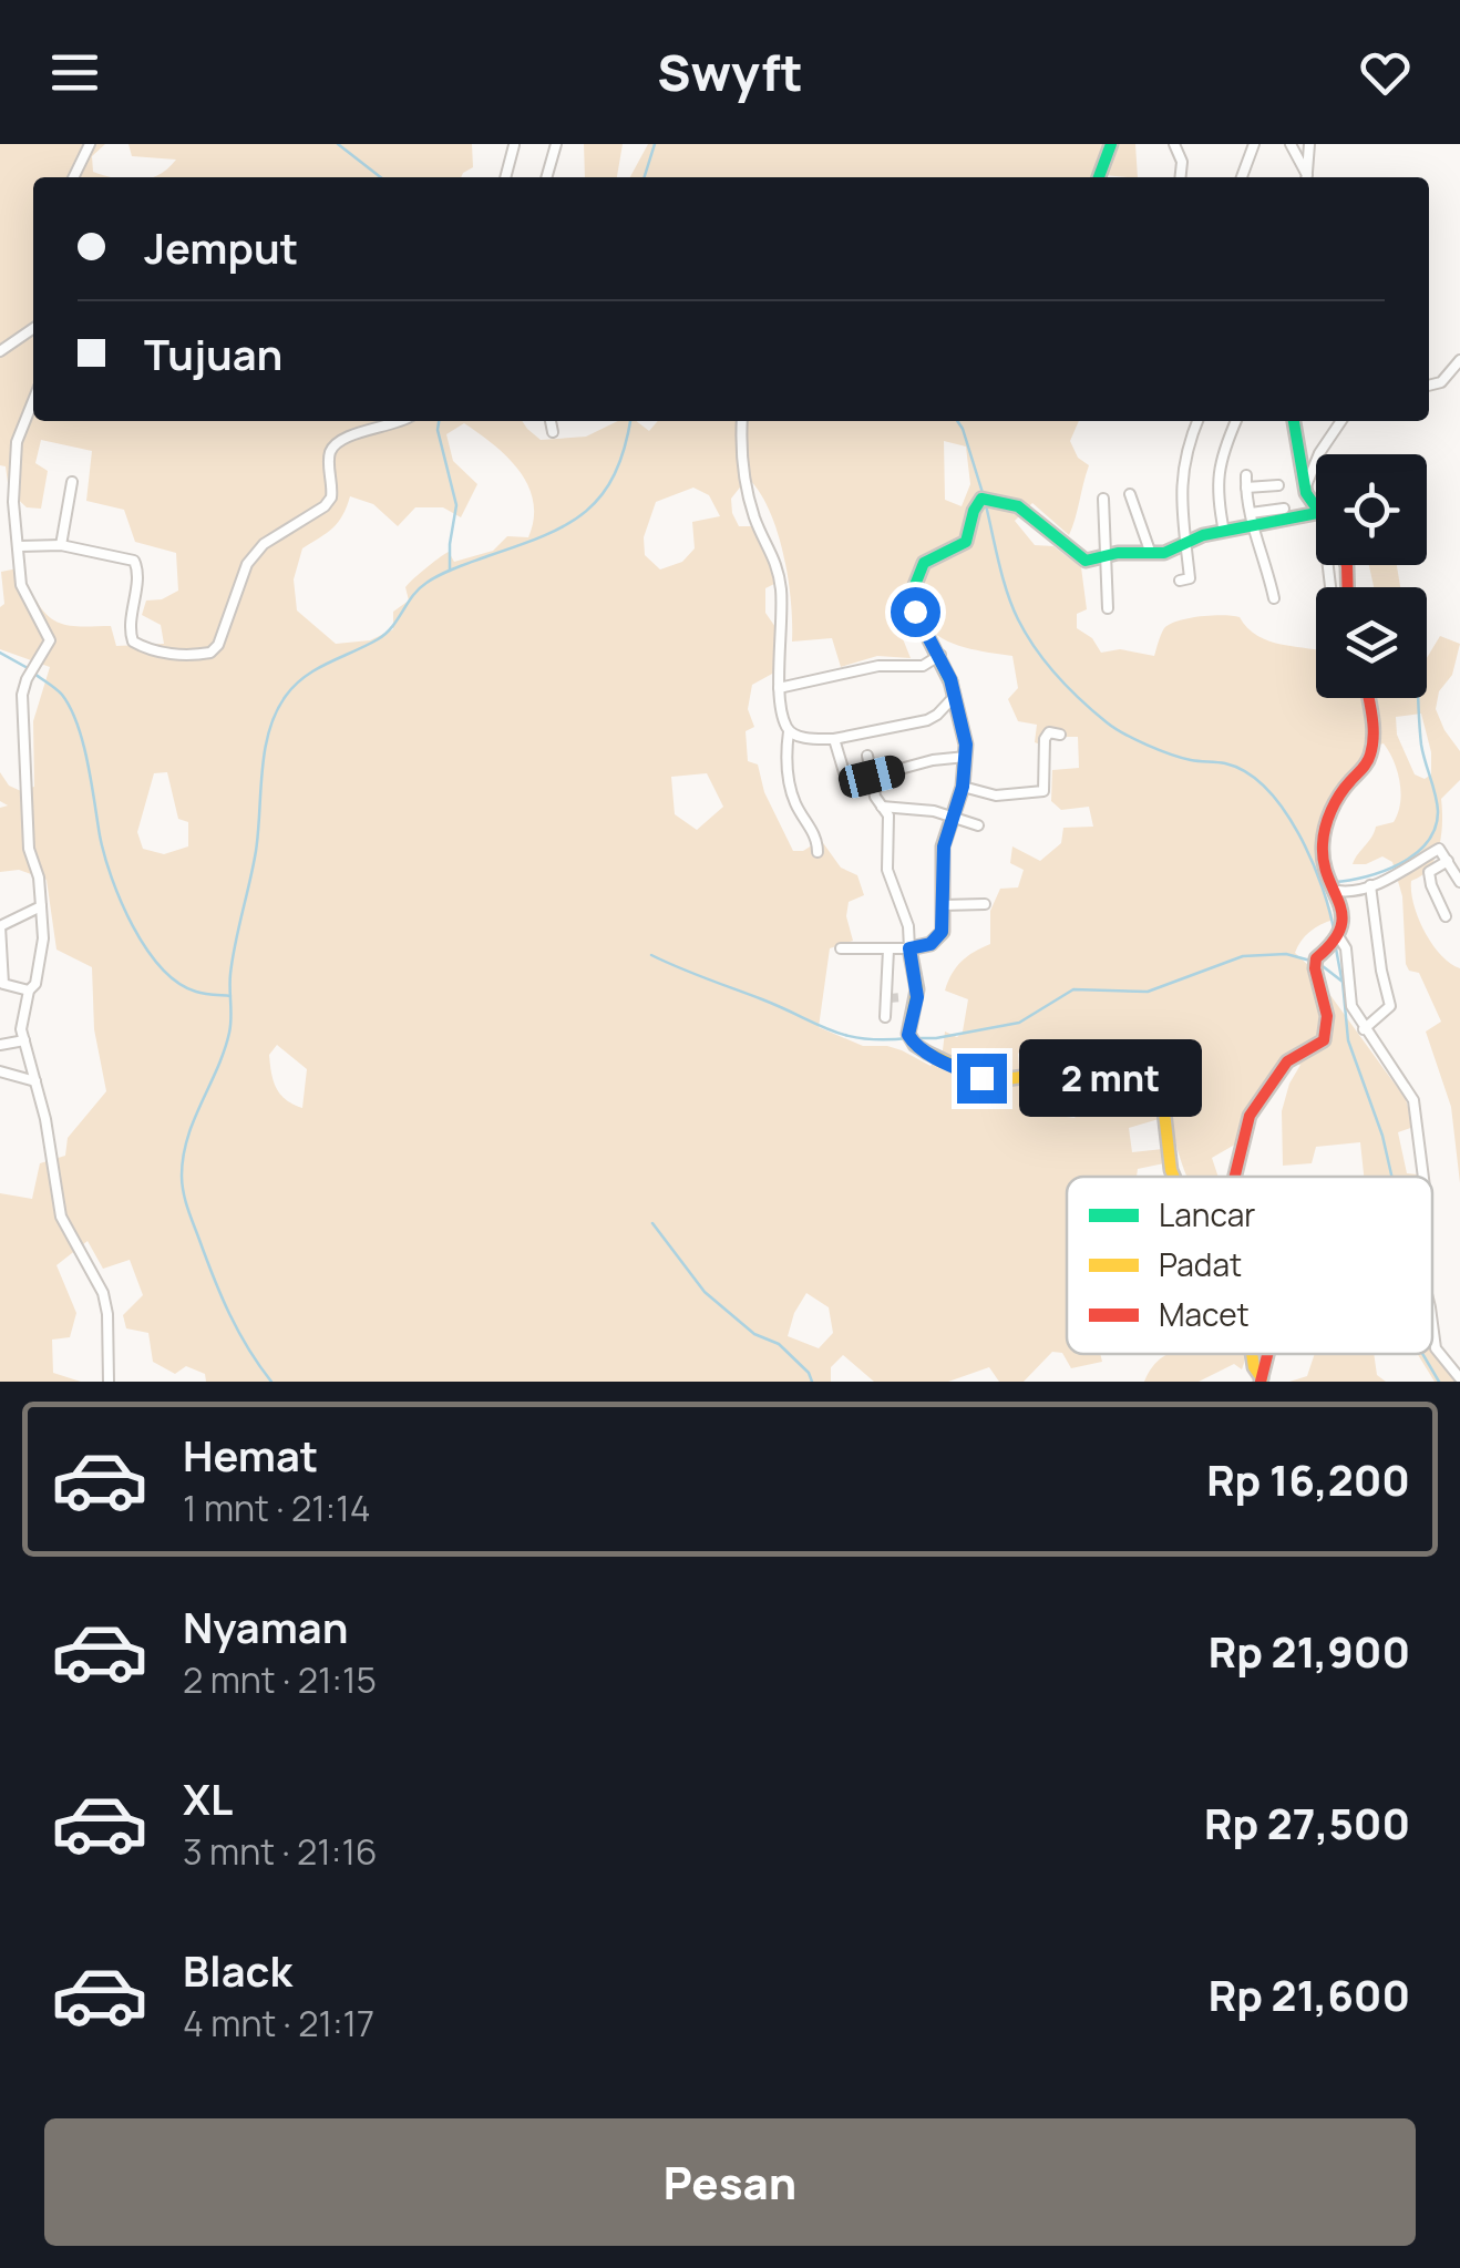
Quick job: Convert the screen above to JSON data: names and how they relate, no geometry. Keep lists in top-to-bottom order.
{
  "legend": ["Lancar", "Padat", "Macet"],
  "page": {
    "header": "Swyft",
    "banner": ["Jemput", "Tujuan"],
    "bubble": "2 mnt",
    "list": [
      {
        "name": "Hemat",
        "note": "1 mnt · 21:14",
        "value": "Rp 16,200"
      },
      {
        "name": "Nyaman",
        "note": "2 mnt · 21:15",
        "value": "Rp 21,900"
      },
      {
        "name": "XL",
        "note": "3 mnt · 21:16",
        "value": "Rp 27,500"
      },
      {
        "name": "Black",
        "note": "4 mnt · 21:17",
        "value": "Rp 21,600"
      }
    ],
    "buttons": "Pesan"
  }
}
